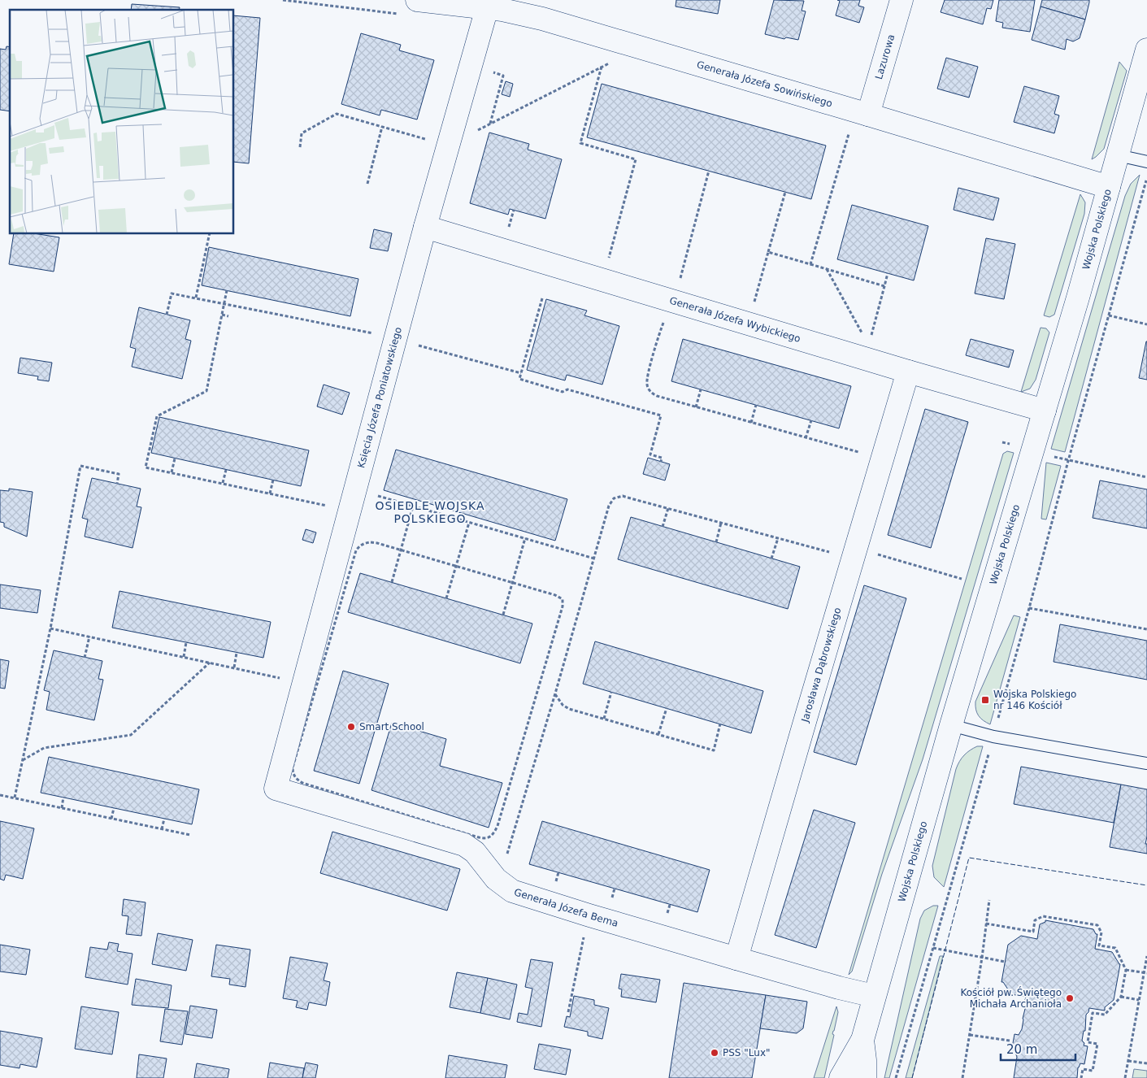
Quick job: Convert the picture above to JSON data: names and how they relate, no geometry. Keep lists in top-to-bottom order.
{
  "streets": {
    "street": [
      "Lazurowa",
      "Generała Józefa Sowińskiego",
      "Wojska Polskiego",
      "Generała Józefa Wybickiego",
      "Księcia Józefa Poniatowskiego",
      "Jarosława Dąbrowskiego",
      "Generała Józefa Bema"
    ]
  },
  "crossings": [
    ["Lazurowa", "Generała Józefa Sowińskiego"],
    ["Generała Józefa Sowińskiego", "Wojska Polskiego"],
    ["Generała Józefa Sowińskiego", "Księcia Józefa Poniatowskiego"],
    ["Wojska Polskiego", "Generała Józefa Wybickiego"],
    ["Wojska Polskiego", "Generała Józefa Bema"],
    ["Generała Józefa Wybickiego", "Księcia Józefa Poniatowskiego"],
    ["Generała Józefa Wybickiego", "Jarosława Dąbrowskiego"],
    ["Księcia Józefa Poniatowskiego", "Generała Józefa Bema"],
    ["Jarosława Dąbrowskiego", "Generała Józefa Bema"]
  ],
  "districts": ["OSIEDLE WOJSKA POLSKIEGO"],
  "places": {
    "transit": ["Wojska Polskiego nr 146 Kościół"],
    "other": ["Smart School", "Kościół pw. Świętego Michała Archanioła", "PSS \"Lux\""]
  },
  "scale_bar": "20 m"
}
